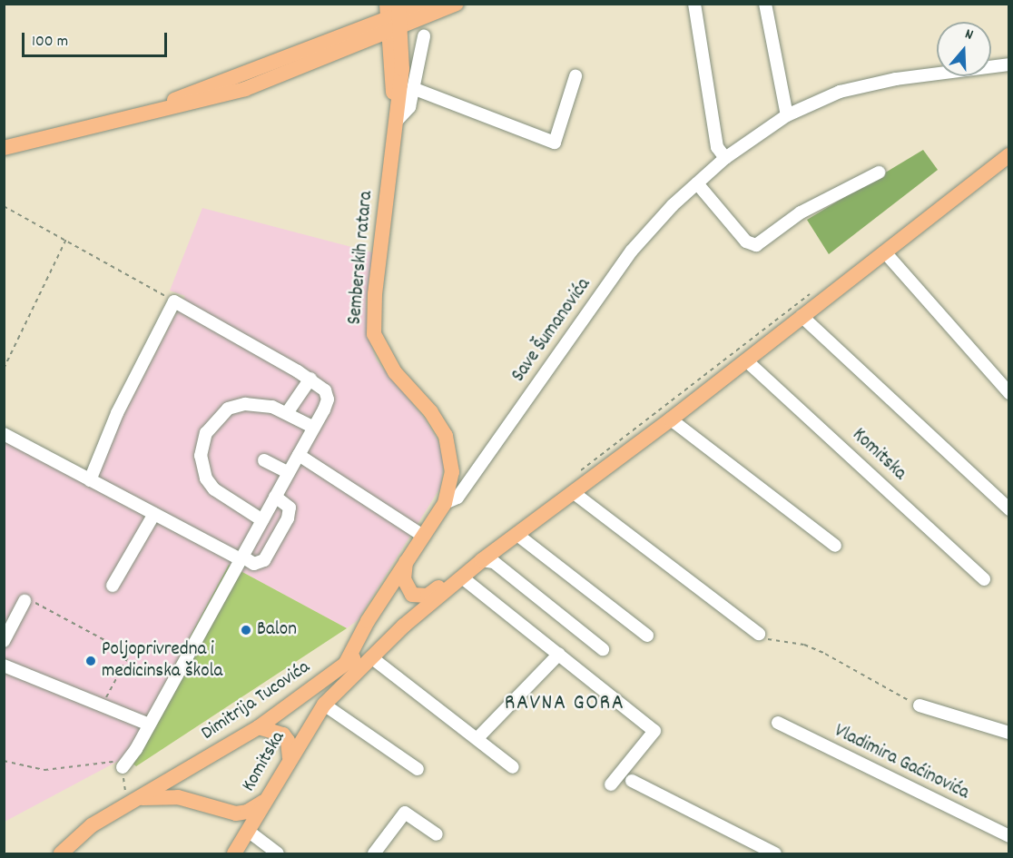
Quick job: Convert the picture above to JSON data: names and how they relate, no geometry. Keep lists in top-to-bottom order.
{
  "streets": {
    "main road": ["Semberskih ratara", "Komitska", "Dimitrija Tucovića"],
    "street": ["Save Šumanovića", "Vladimira Gaćinovića"]
  },
  "crossings": [
    ["Semberskih ratara", "Save Šumanovića"],
    ["Semberskih ratara", "Komitska"],
    ["Semberskih ratara", "Dimitrija Tucovića"],
    ["Komitska", "Dimitrija Tucovića"]
  ],
  "districts": ["RAVNA GORA"],
  "places": ["Balon", "Poljoprivredna i medicinska škola"],
  "scale_bar": "100 m",
  "north": "top"
}
